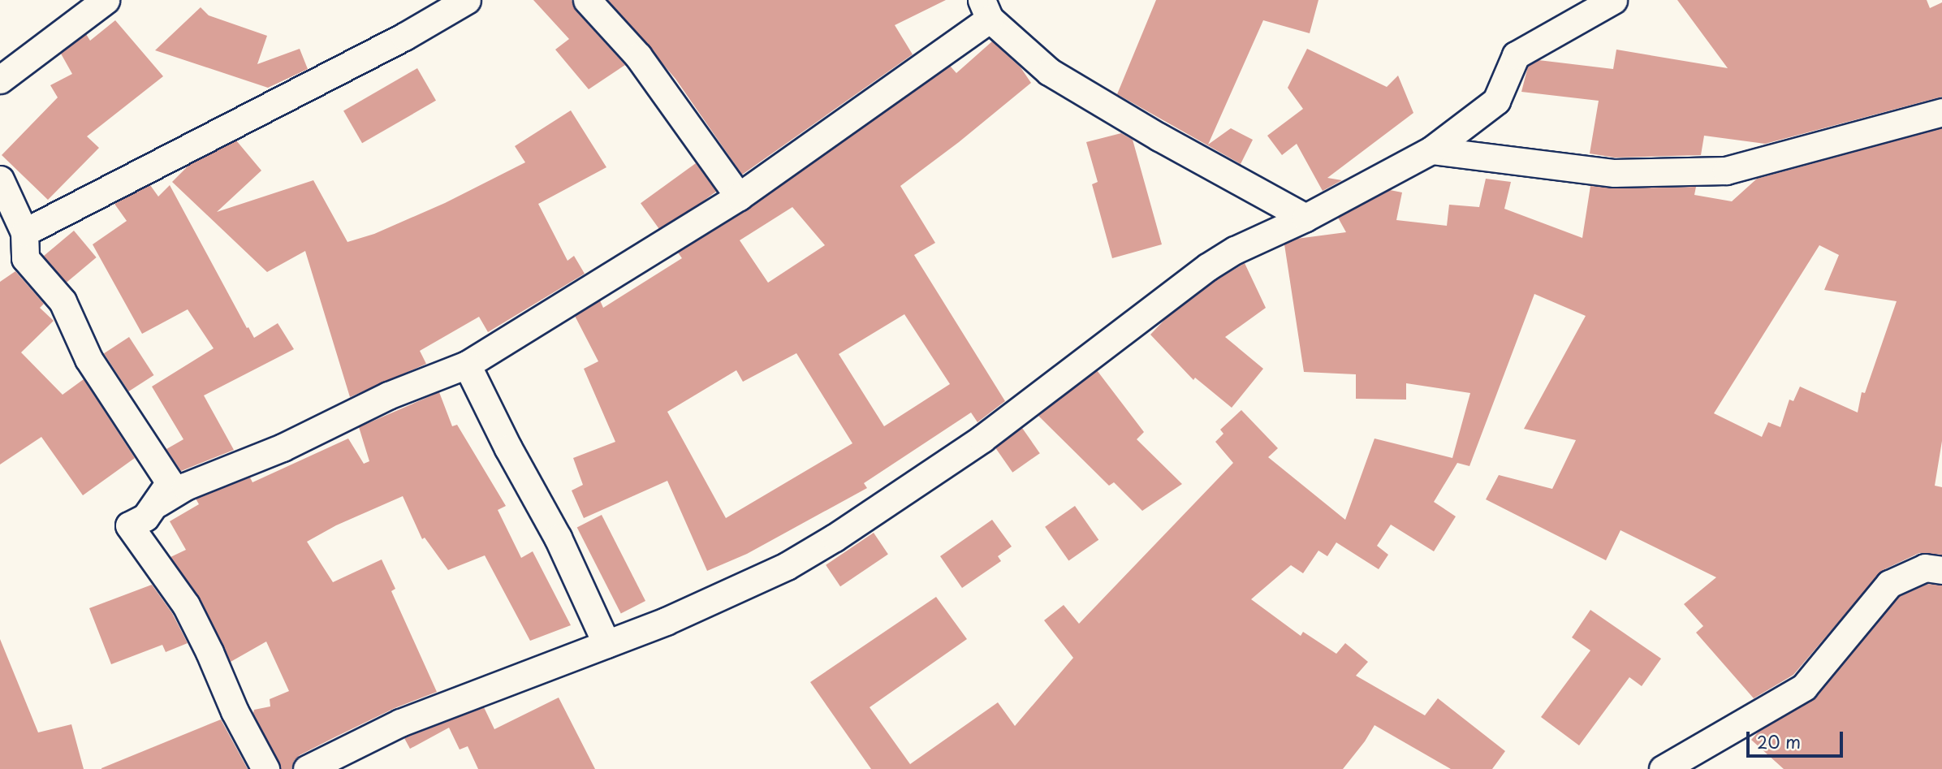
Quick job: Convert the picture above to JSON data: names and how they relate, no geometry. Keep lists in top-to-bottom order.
{
  "scale_bar": "20 m"
}
